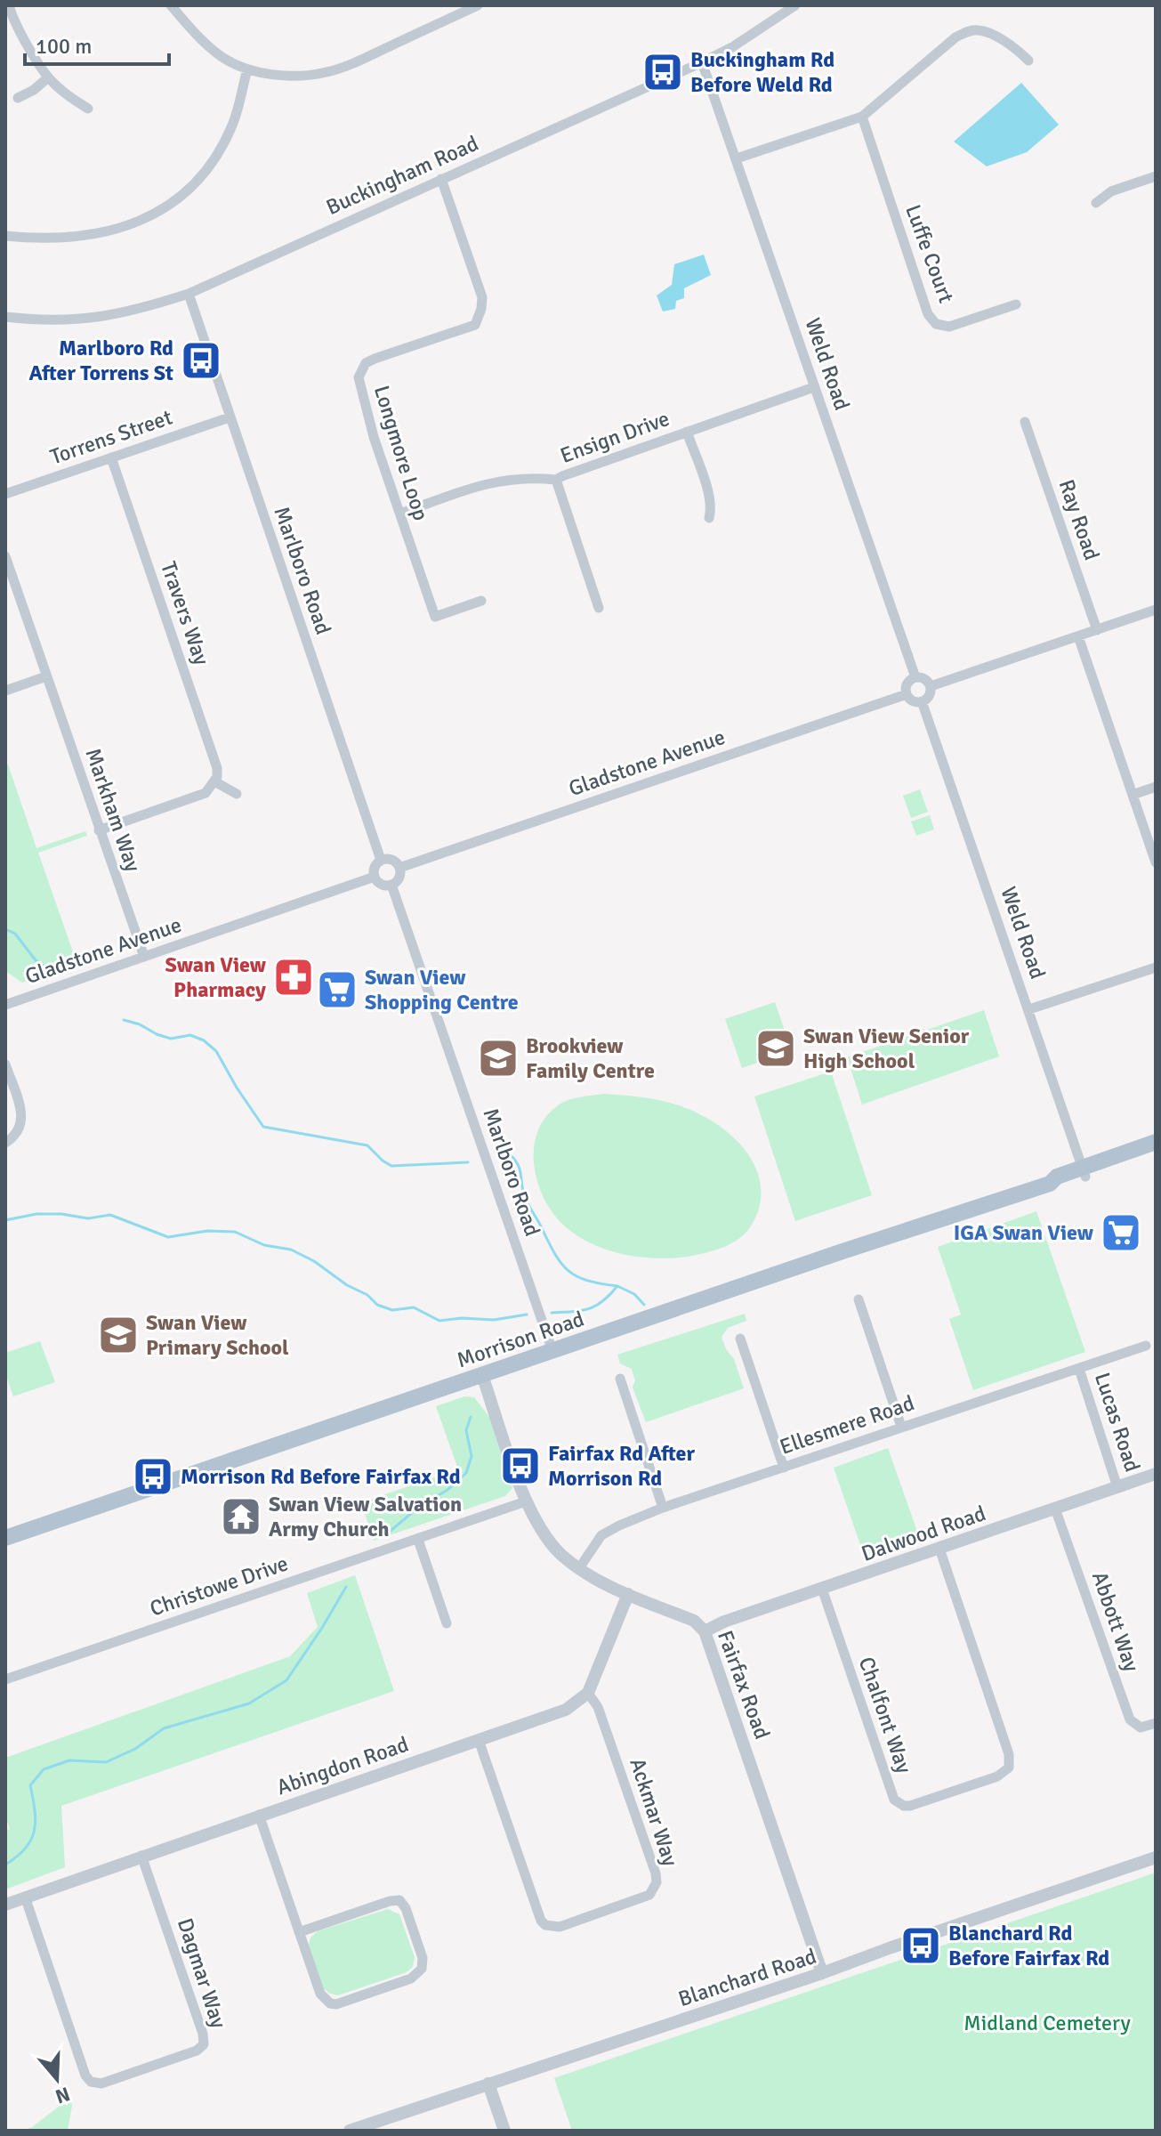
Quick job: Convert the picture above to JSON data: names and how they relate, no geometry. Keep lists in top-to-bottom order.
{
  "streets": {
    "main road": ["Morrison Road"],
    "street": [
      "Buckingham Road",
      "Luffe Court",
      "Weld Road",
      "Torrens Street",
      "Ensign Drive",
      "Longmore Loop",
      "Ray Road",
      "Marlboro Road",
      "Travers Way",
      "Gladstone Avenue",
      "Markham Way",
      "Lucas Road",
      "Ellesmere Road",
      "Dalwood Road",
      "Christowe Drive",
      "Abbott Way",
      "Fairfax Road",
      "Chalfont Way",
      "Abingdon Road",
      "Ackmar Way",
      "Dagmar Way",
      "Blanchard Road"
    ]
  },
  "crossings": [
    ["Buckingham Road", "Weld Road"],
    ["Buckingham Road", "Longmore Loop"],
    ["Buckingham Road", "Marlboro Road"],
    ["Weld Road", "Ensign Drive"],
    ["Weld Road", "Gladstone Avenue"],
    ["Weld Road", "Morrison Road"],
    ["Torrens Street", "Marlboro Road"],
    ["Torrens Street", "Travers Way"],
    ["Marlboro Road", "Gladstone Avenue"],
    ["Marlboro Road", "Morrison Road"],
    ["Gladstone Avenue", "Markham Way"],
    ["Morrison Road", "Fairfax Road"],
    ["Lucas Road", "Ellesmere Road"],
    ["Lucas Road", "Dalwood Road"],
    ["Ellesmere Road", "Fairfax Road"],
    ["Dalwood Road", "Abbott Way"],
    ["Dalwood Road", "Fairfax Road"],
    ["Dalwood Road", "Chalfont Way"],
    ["Christowe Drive", "Fairfax Road"],
    ["Fairfax Road", "Blanchard Road"],
    ["Abingdon Road", "Ackmar Way"],
    ["Abingdon Road", "Dagmar Way"]
  ],
  "parks": ["Midland Cemetery"],
  "places": {
    "bus stop": [
      "Buckingham Rd Before Weld Rd",
      "Marlboro Rd After Torrens St",
      "Fairfax Rd After Morrison Rd",
      "Morrison Rd Before Fairfax Rd",
      "Blanchard Rd Before Fairfax Rd"
    ],
    "pharmacy": ["Swan View Pharmacy"],
    "supermarket": ["Swan View Shopping Centre", "IGA Swan View"],
    "school or university": ["Swan View Senior High School", "Brookview Family Centre", "Swan View Primary School"],
    "temple": ["Swan View Salvation Army Church"]
  },
  "scale_bar": "100 m",
  "north": "bottom"
}
